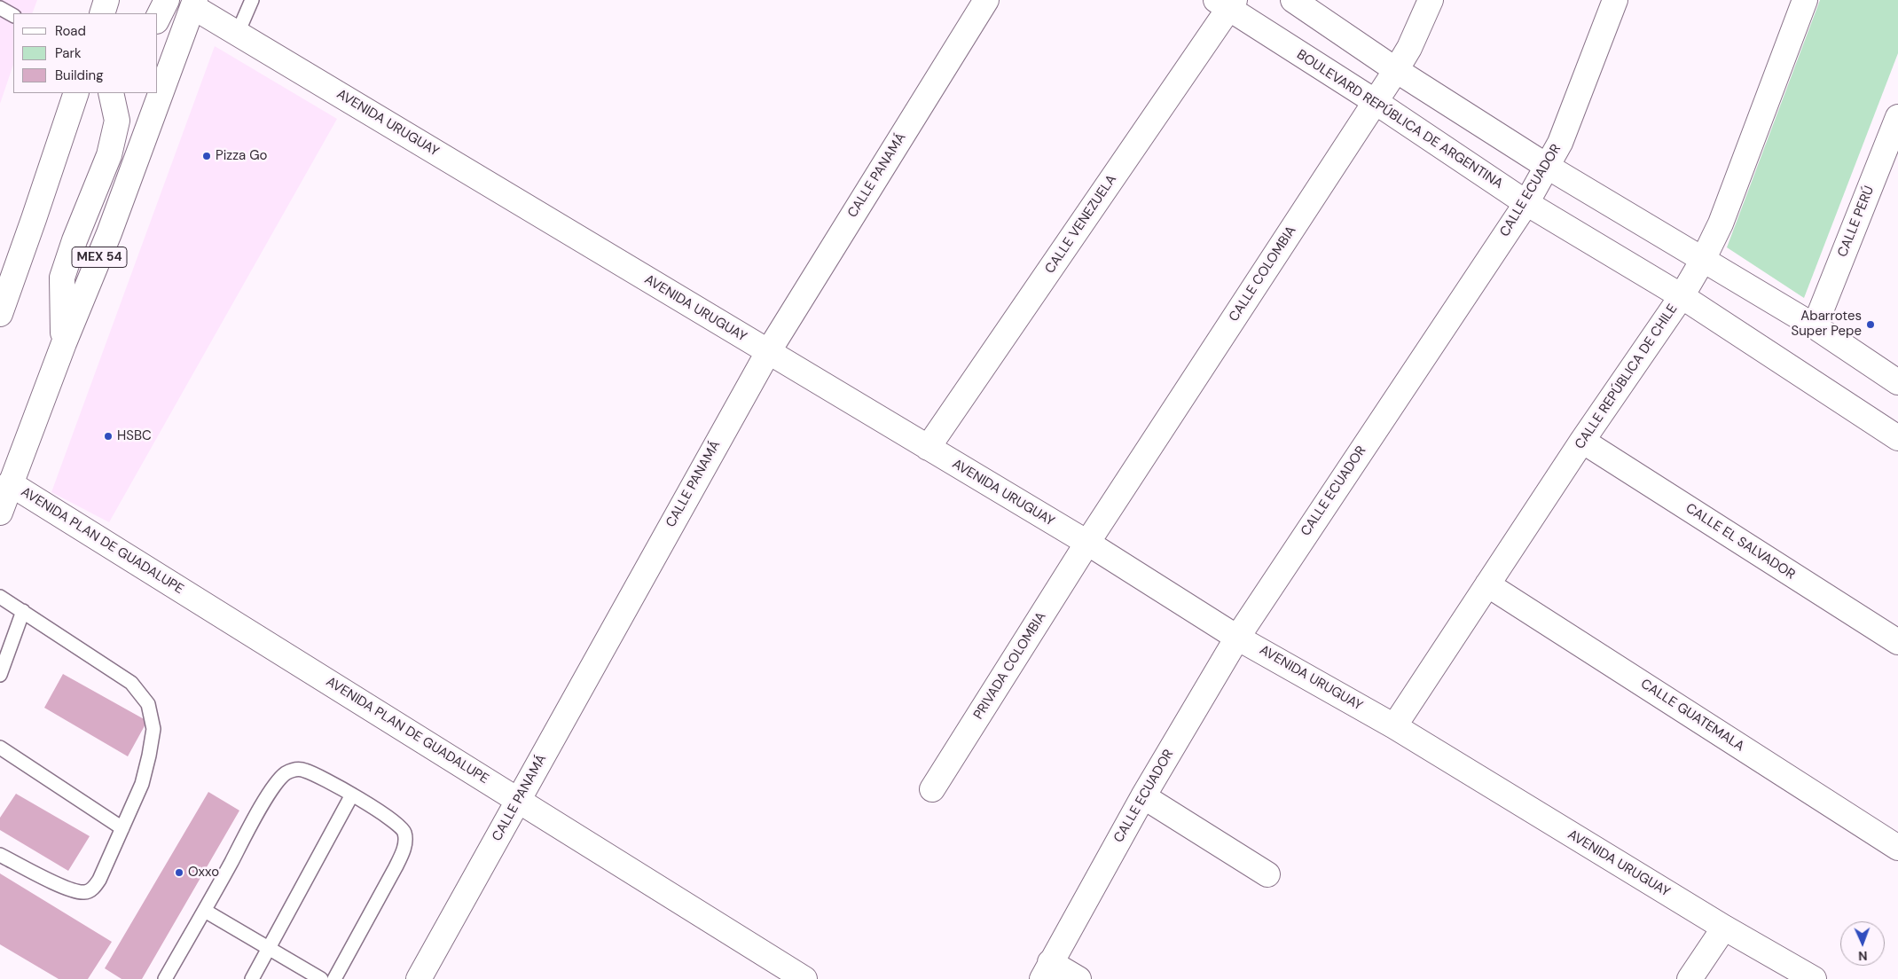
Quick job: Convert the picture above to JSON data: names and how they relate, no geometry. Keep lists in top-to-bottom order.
{
  "streets": {
    "street": [
      "BOULEVARD REPÚBLICA DE ARGENTINA",
      "AVENIDA URUGUAY",
      "CALLE PANAMÁ",
      "CALLE ECUADOR",
      "CALLE PERÚ",
      "CALLE VENEZUELA",
      "MEX 54",
      "CALLE COLOMBIA",
      "CALLE REPÚBLICA DE CHILE",
      "AVENIDA PLAN DE GUADALUPE",
      "CALLE EL SALVADOR",
      "PRIVADA COLOMBIA",
      "CALLE GUATEMALA"
    ]
  },
  "crossings": [
    ["BOULEVARD REPÚBLICA DE ARGENTINA", "CALLE ECUADOR"],
    ["BOULEVARD REPÚBLICA DE ARGENTINA", "CALLE VENEZUELA"],
    ["BOULEVARD REPÚBLICA DE ARGENTINA", "CALLE COLOMBIA"],
    ["BOULEVARD REPÚBLICA DE ARGENTINA", "CALLE REPÚBLICA DE CHILE"],
    ["AVENIDA URUGUAY", "CALLE PANAMÁ"],
    ["AVENIDA URUGUAY", "CALLE ECUADOR"],
    ["AVENIDA URUGUAY", "CALLE VENEZUELA"],
    ["AVENIDA URUGUAY", "MEX 54"],
    ["AVENIDA URUGUAY", "CALLE COLOMBIA"],
    ["AVENIDA URUGUAY", "CALLE REPÚBLICA DE CHILE"],
    ["AVENIDA URUGUAY", "PRIVADA COLOMBIA"],
    ["CALLE PANAMÁ", "AVENIDA PLAN DE GUADALUPE"],
    ["MEX 54", "AVENIDA PLAN DE GUADALUPE"],
    ["CALLE COLOMBIA", "PRIVADA COLOMBIA"],
    ["CALLE REPÚBLICA DE CHILE", "CALLE EL SALVADOR"],
    ["CALLE REPÚBLICA DE CHILE", "CALLE GUATEMALA"]
  ],
  "places": [
    "Pizza Go",
    "Abarrotes Super Pepe",
    "HSBC",
    "Oxxo"
  ],
  "legend": ["Road", "Park", "Building"],
  "north": "bottom"
}
